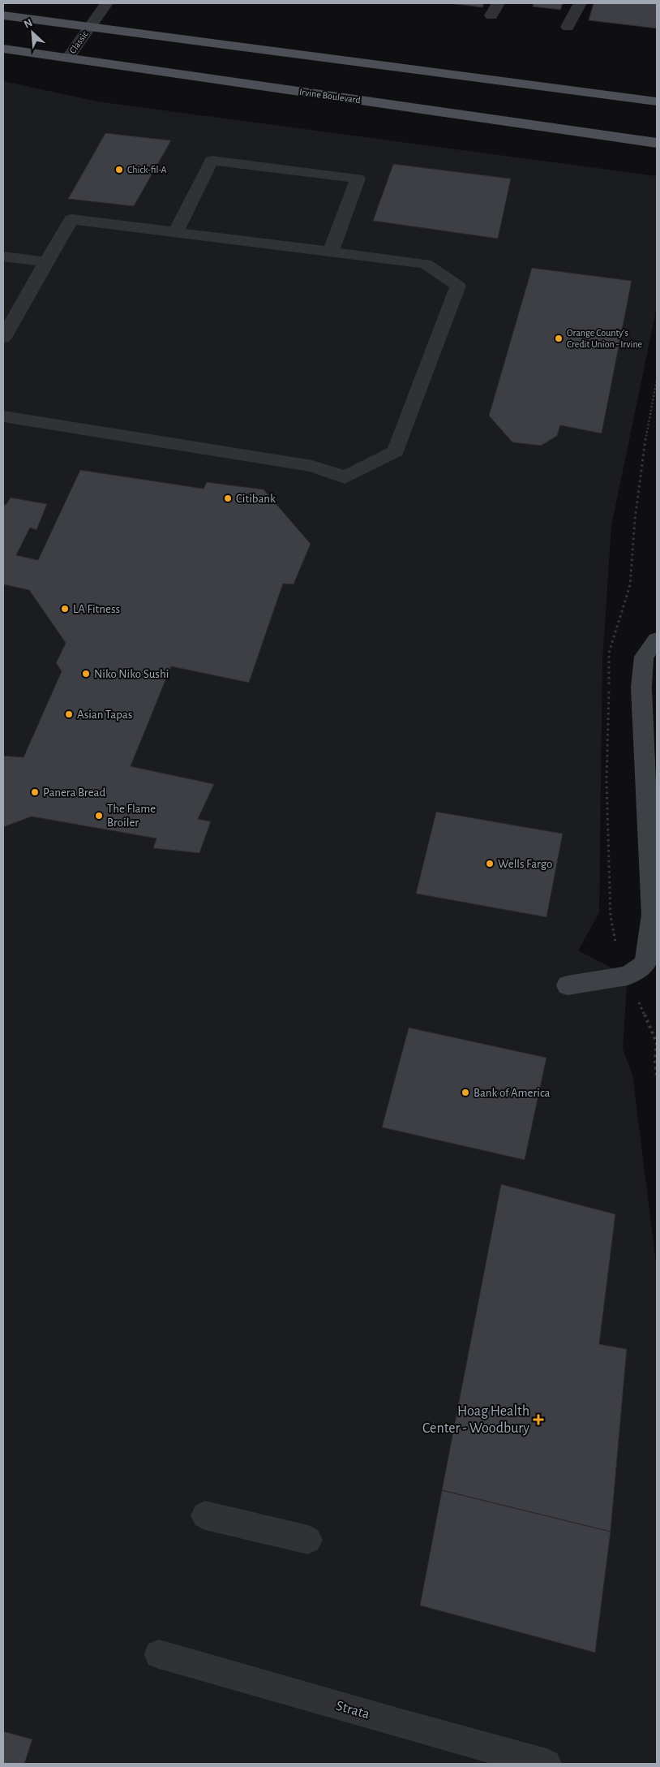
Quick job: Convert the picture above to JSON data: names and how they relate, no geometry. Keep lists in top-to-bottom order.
{
  "streets": {
    "main road": ["Irvine Boulevard"],
    "street": ["Classic", "Strata"]
  },
  "crossings": [
    ["Classic", "Irvine Boulevard"]
  ],
  "places": {
    "other": [
      "Chick-fil-A",
      "Orange County’s Credit Union - Irvine",
      "Citibank",
      "LA Fitness",
      "Niko Niko Sushi",
      "Asian Tapas",
      "Panera Bread",
      "The Flame Broiler",
      "Wells Fargo",
      "Bank of America"
    ],
    "health": ["Hoag Health Center - Woodbury"]
  },
  "north": "top left"
}
